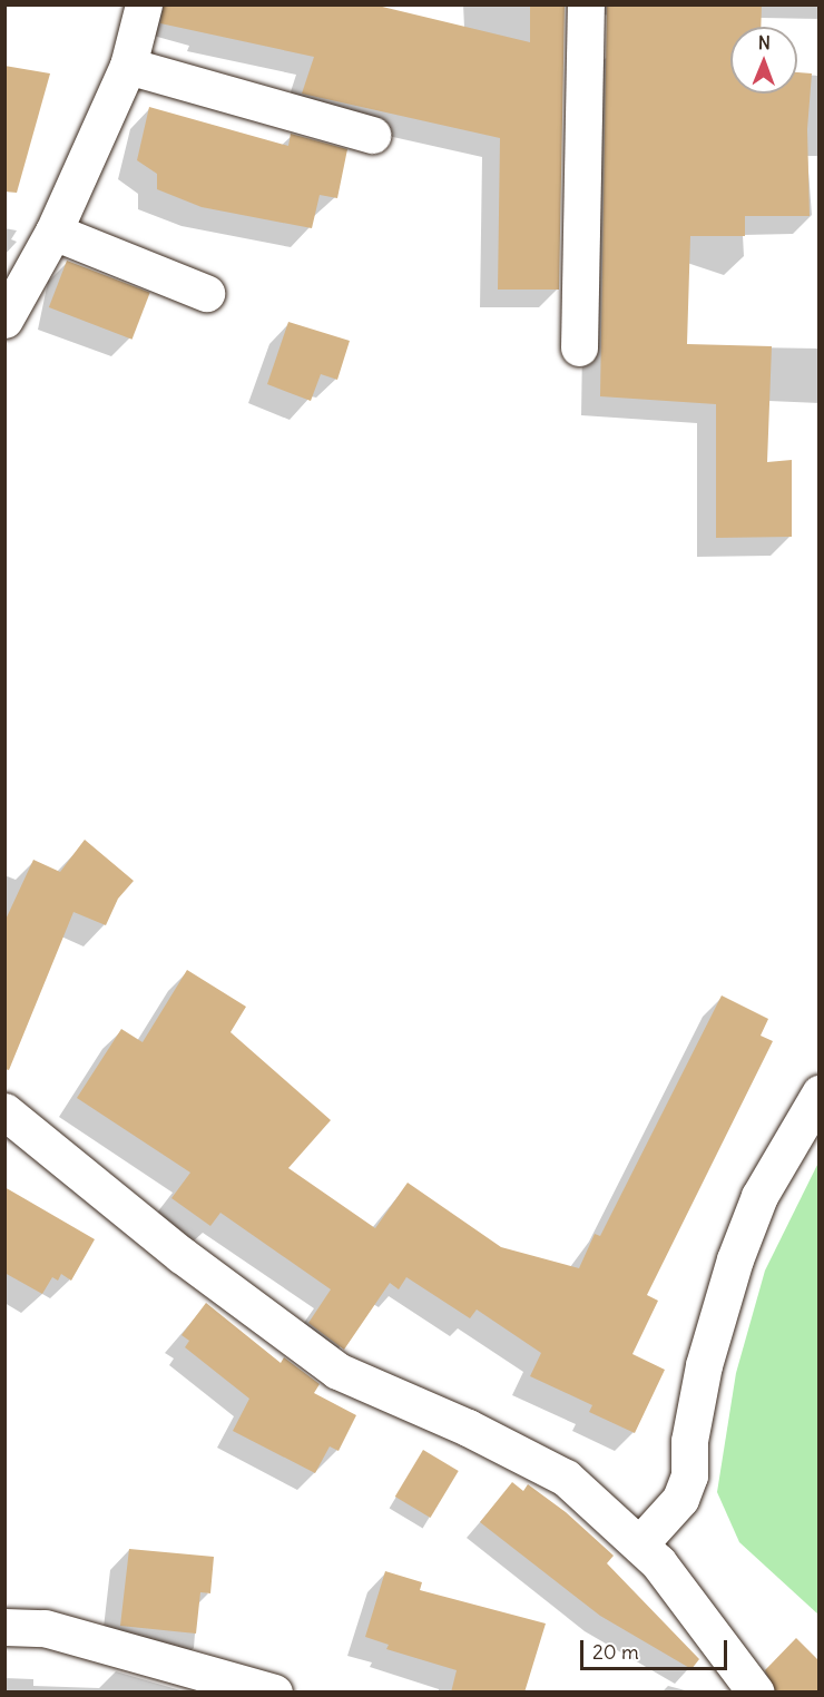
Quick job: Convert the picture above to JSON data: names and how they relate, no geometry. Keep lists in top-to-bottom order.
{
  "scale_bar": "20 m",
  "north": "top"
}
